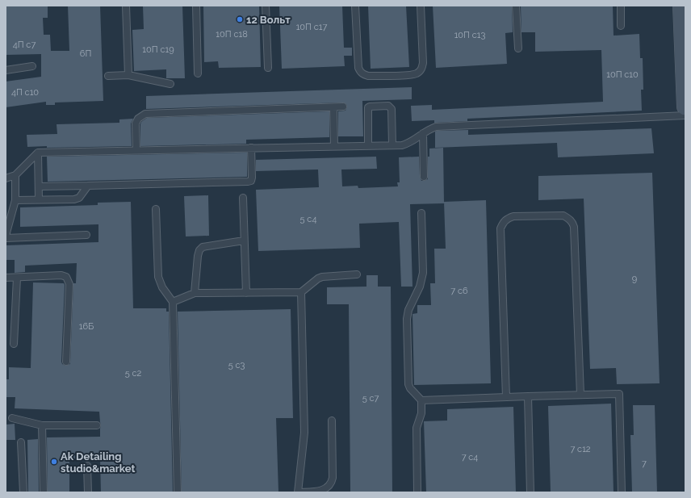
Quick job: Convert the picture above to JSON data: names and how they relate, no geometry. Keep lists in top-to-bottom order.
{
  "places": ["12 Вольт", "Ak Detailing studio&market"],
  "house_numbers": [
    "10П с17",
    "10П с18",
    "10П с13",
    "4П с7",
    "10П с19",
    "6П",
    "10П с10",
    "4П с10",
    "5 с4",
    "9",
    "7 с6",
    "16Б",
    "5 с3",
    "5 с2",
    "5 с7",
    "7 с12",
    "7 с4",
    "7"
  ]
}
